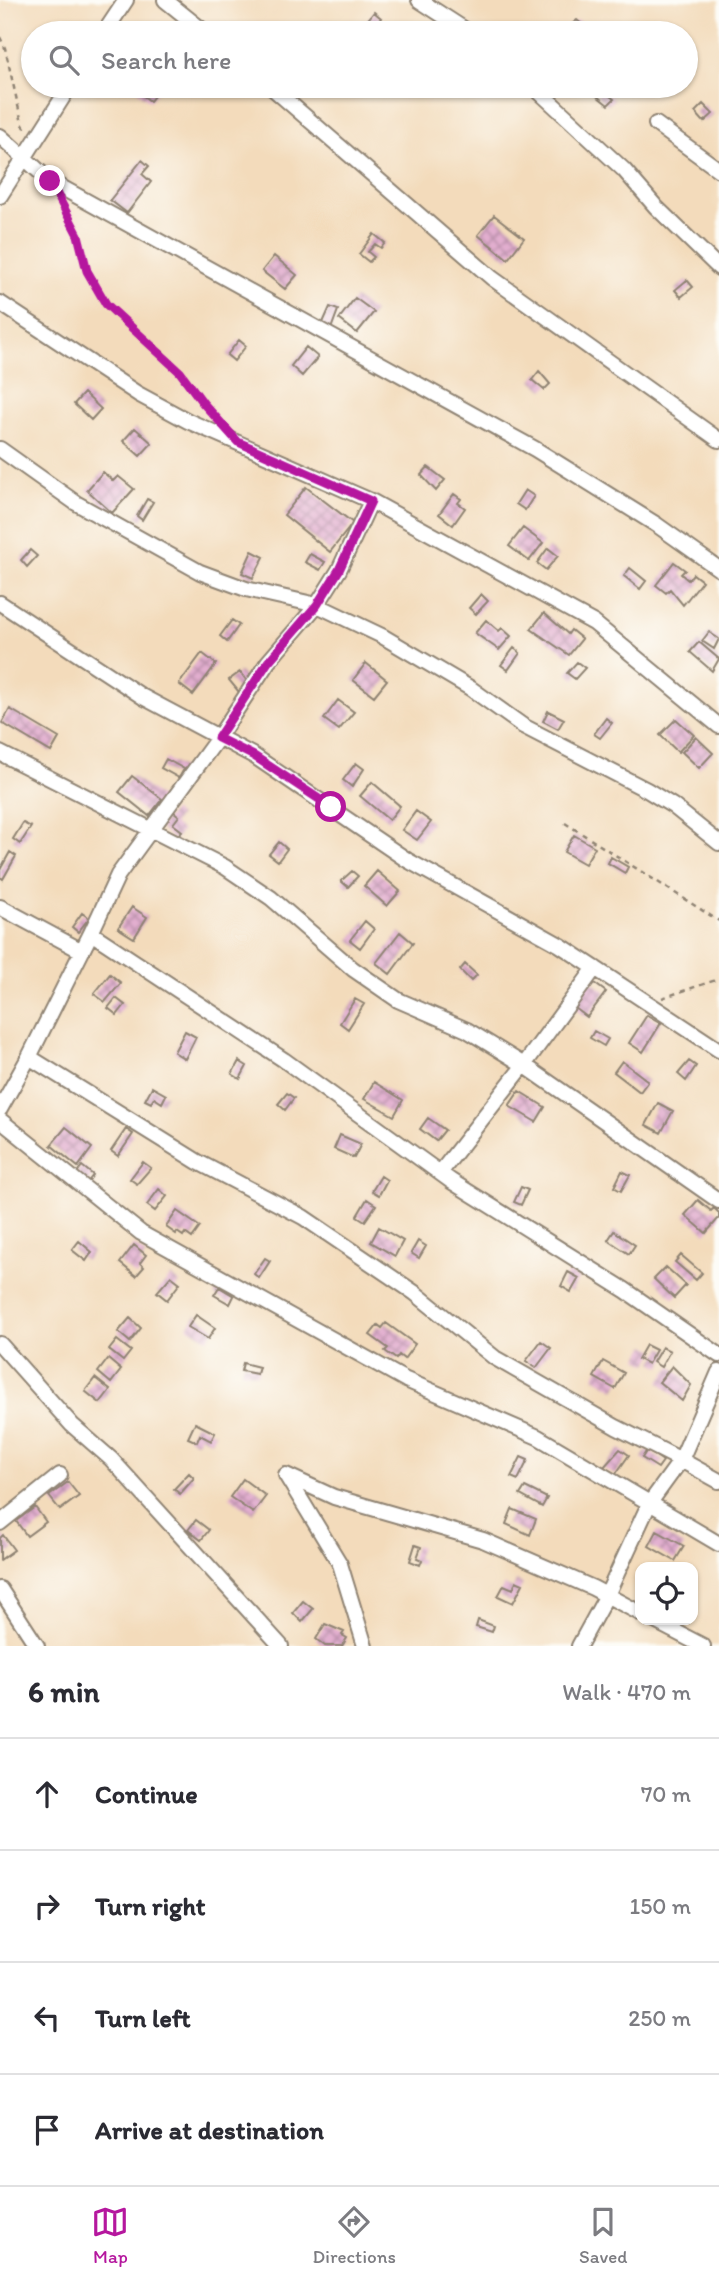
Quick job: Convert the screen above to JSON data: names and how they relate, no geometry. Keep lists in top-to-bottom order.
{
  "page": {
    "search": "Search here",
    "heading": ["6 min", "Walk · 470 m"],
    "list": [
      ["Continue", "70 m"],
      ["Turn right", "150 m"],
      ["Turn left", "250 m"],
      "Arrive at destination"
    ],
    "nav": ["Map", "Directions", "Saved"]
  }
}
